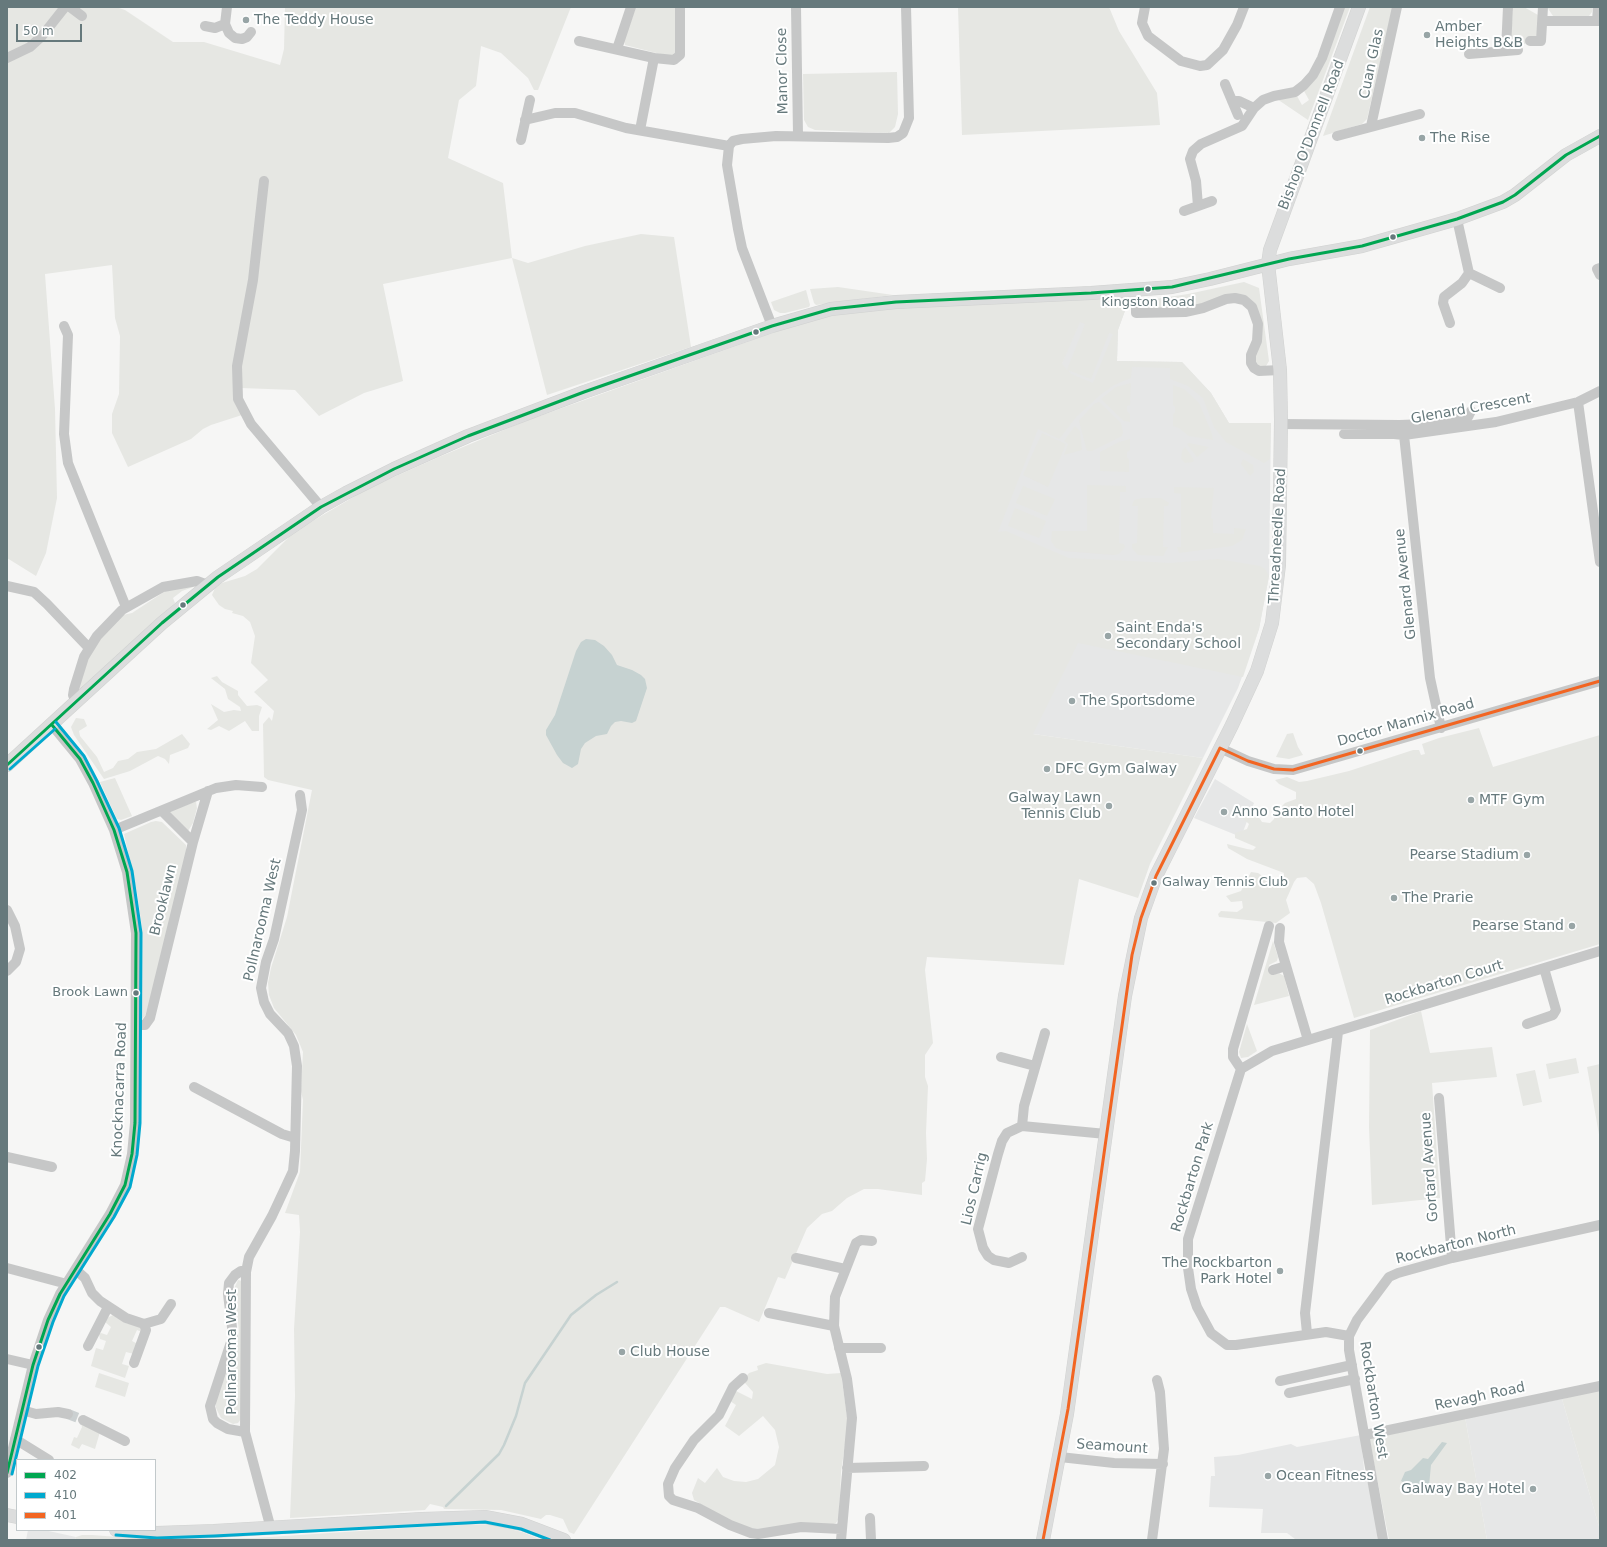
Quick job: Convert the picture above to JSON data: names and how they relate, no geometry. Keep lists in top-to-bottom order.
{
  "streets": {
    "main road": ["Bishop O'Donnell Road", "Threadneedle Road"],
    "street": [
      "Cuan Glas",
      "Manor Close",
      "Glenard Crescent",
      "Glenard Avenue",
      "Doctor Mannix Road",
      "Brooklawn",
      "Pollnarooma West",
      "Rockbarton Court",
      "Knocknacarra Road",
      "Gortard Avenue",
      "Rockbarton Park",
      "Lios Carrig",
      "Rockbarton North",
      "Revagh Road",
      "Rockbarton West",
      "Seamount"
    ]
  },
  "crossings": [
    ["Bishop O'Donnell Road", "Threadneedle Road"],
    ["Glenard Crescent", "Glenard Avenue"],
    ["Threadneedle Road", "Doctor Mannix Road"],
    ["Threadneedle Road", "Seamount"],
    ["Glenard Avenue", "Doctor Mannix Road"],
    ["Brooklawn", "Knocknacarra Road"],
    ["Gortard Avenue", "Rockbarton North"],
    ["Rockbarton Park", "Rockbarton North"],
    ["Rockbarton Park", "Rockbarton West"],
    ["Rockbarton North", "Rockbarton West"],
    ["Revagh Road", "Rockbarton West"]
  ],
  "places": [
    "The Teddy House",
    "Amber Heights B&B",
    "The Rise",
    "Kingston Road",
    "Saint Enda's Secondary School",
    "The Sportsdome",
    "DFC Gym Galway",
    "MTF Gym",
    "Galway Lawn Tennis Club",
    "Anno Santo Hotel",
    "Pearse Stadium",
    "Galway Tennis Club",
    "The Prarie",
    "Pearse Stand",
    "Brook Lawn",
    "The Rockbarton Park Hotel",
    "Club House",
    "Ocean Fitness",
    "Galway Bay Hotel"
  ],
  "lines": ["transit line 402", "transit line 401", "transit line 410"],
  "legend": ["402", "410", "401"],
  "scale_bar": "50 m"
}
